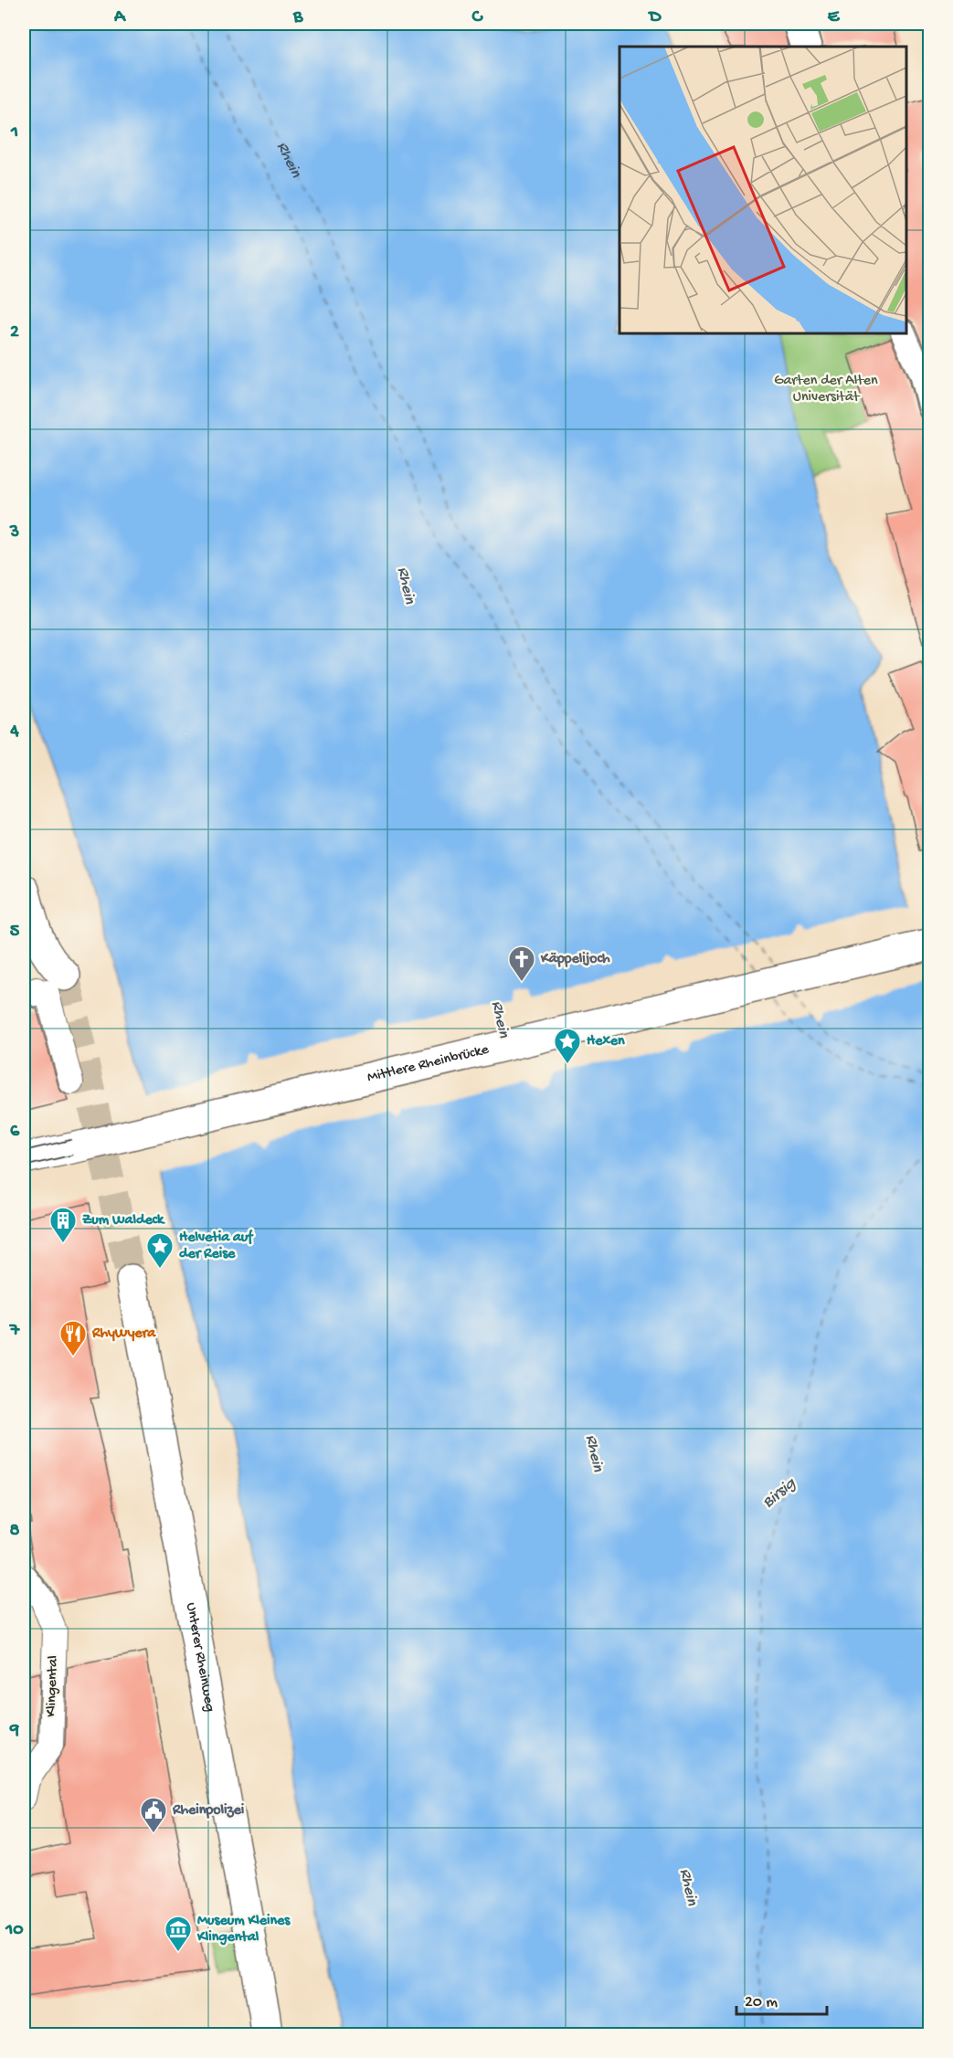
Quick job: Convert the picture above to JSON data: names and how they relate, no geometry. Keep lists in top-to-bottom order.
{
  "streets": {
    "street": ["Mittlere Rheinbrücke", "Unterer Rheinweg", "Klingental"]
  },
  "water": ["Rhein", "Birsig"],
  "parks": ["Garten der Alten Universität"],
  "places": {
    "church": ["Käppelijoch"],
    "place": ["Hexen", "Helvetia auf der Reise"],
    "building": ["Zum Waldeck"],
    "restaurant": ["RhyWyera"],
    "public building": ["Rheinpolizei"],
    "museum": ["Museum Kleines Klingental"]
  },
  "scale_bar": "20 m",
  "grid": {
    "columns": [
      "A",
      "B",
      "C",
      "D",
      "E"
    ],
    "rows": [
      "1",
      "2",
      "3",
      "4",
      "5",
      "6",
      "7",
      "8",
      "9",
      "10"
    ]
  }
}
